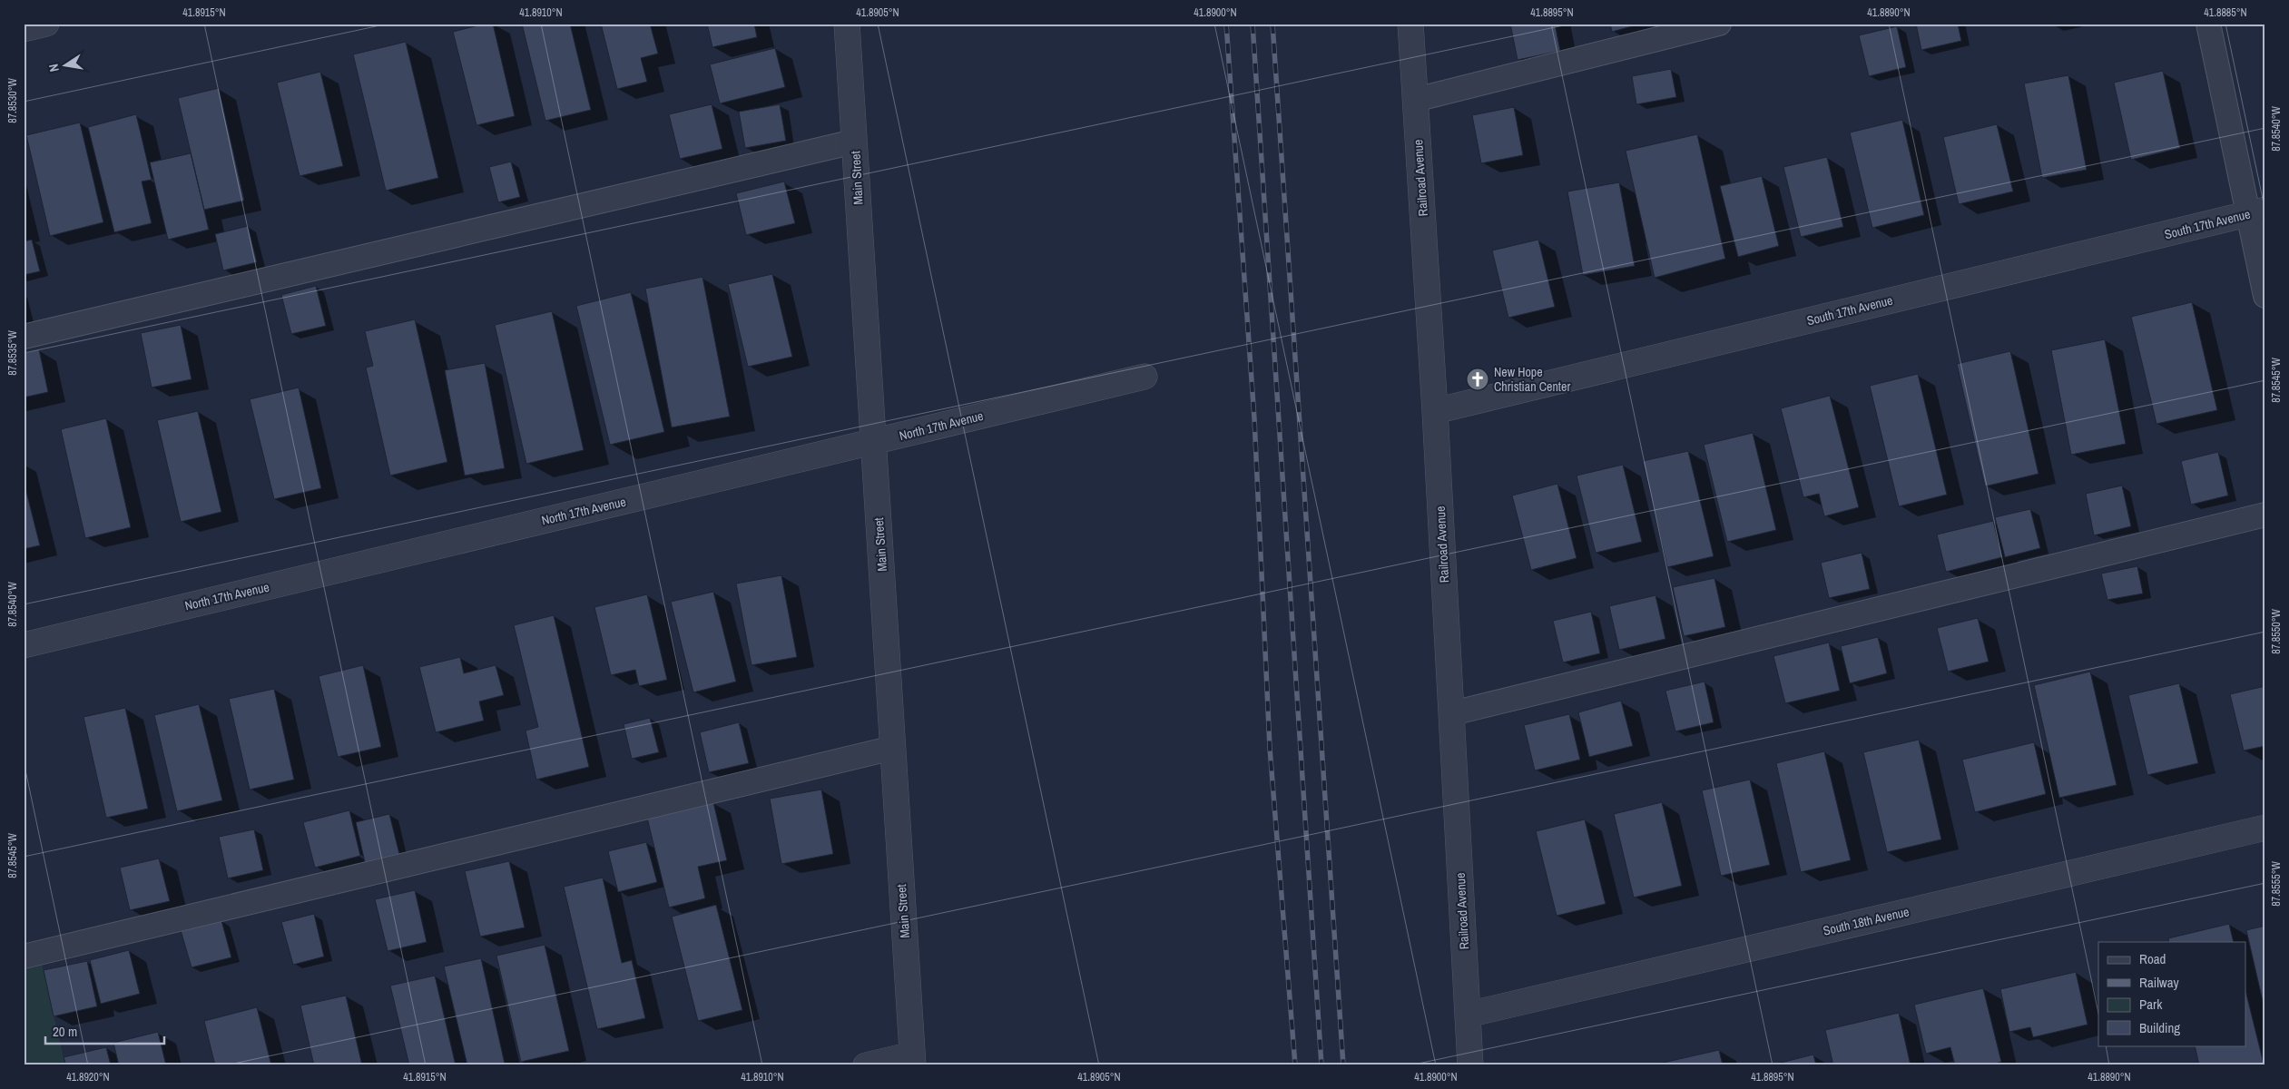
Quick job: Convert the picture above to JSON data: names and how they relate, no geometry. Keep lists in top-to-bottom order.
{
  "streets": {
    "street": [
      "Main Street",
      "Railroad Avenue",
      "South 17th Avenue",
      "North 17th Avenue",
      "South 18th Avenue"
    ]
  },
  "crossings": [
    ["Main Street", "North 17th Avenue"],
    ["Railroad Avenue", "South 17th Avenue"],
    ["Railroad Avenue", "South 18th Avenue"]
  ],
  "places": {
    "church": ["New Hope Christian Center"]
  },
  "legend": [
    "Road",
    "Railway",
    "Park",
    "Building"
  ],
  "scale_bar": "20 m",
  "north": "left",
  "coordinates": [
    "41.8915°N",
    "41.8910°N",
    "41.8905°N",
    "41.8900°N",
    "41.8895°N",
    "41.8890°N",
    "41.8885°N",
    "87.8530°W",
    "87.8540°W",
    "87.8535°W",
    "87.8545°W",
    "87.8550°W",
    "87.8555°W",
    "41.8920°N"
  ]
}
